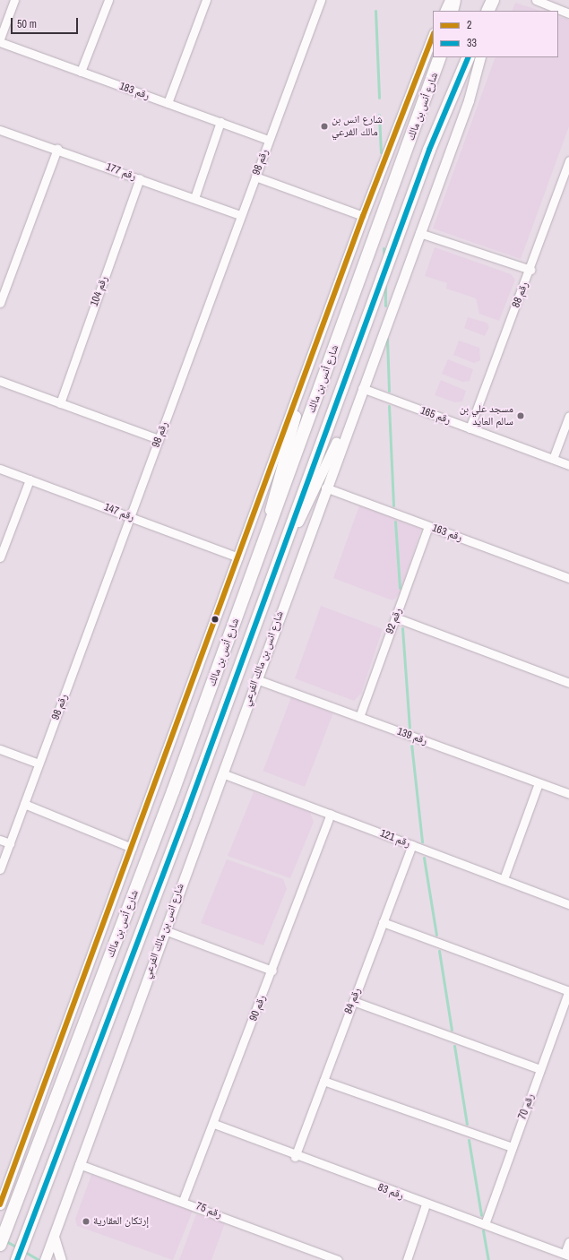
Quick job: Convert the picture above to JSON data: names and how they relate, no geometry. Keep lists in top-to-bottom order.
{
  "streets": {
    "main road": ["شارع أنس بن مالك"],
    "street": [
      "رقم 183",
      "رقم 98",
      "رقم 177",
      "رقم 104",
      "رقم 88",
      "رقم 165",
      "رقم 147",
      "رقم 163",
      "رقم 92",
      "شارع انس بن مالك الفرعي",
      "رقم 139",
      "رقم 121",
      "رقم 84",
      "رقم 90",
      "رقم 70",
      "رقم 83",
      "رقم 75"
    ]
  },
  "crossings": [
    ["رقم 183", "رقم 98"],
    ["رقم 98", "رقم 177"],
    ["رقم 98", "رقم 147"],
    ["رقم 177", "رقم 104"],
    ["رقم 88", "رقم 165"],
    ["رقم 165", "شارع انس بن مالك الفرعي"],
    ["رقم 163", "رقم 92"],
    ["رقم 163", "شارع انس بن مالك الفرعي"],
    ["رقم 92", "رقم 139"],
    ["شارع انس بن مالك الفرعي", "رقم 139"],
    ["شارع انس بن مالك الفرعي", "رقم 121"],
    ["شارع انس بن مالك الفرعي", "رقم 75"],
    ["رقم 121", "رقم 84"],
    ["رقم 121", "رقم 90"],
    ["رقم 84", "رقم 83"],
    ["رقم 90", "رقم 83"],
    ["رقم 90", "رقم 75"],
    ["رقم 70", "رقم 83"]
  ],
  "places": ["شارع انس بن مالك الفرعي", "مسجد علي بن سالم العايد", "إرتكان العقارية"],
  "lines": ["transit line 2", "transit line 33"],
  "legend": ["2", "33"],
  "scale_bar": "50 m"
}
